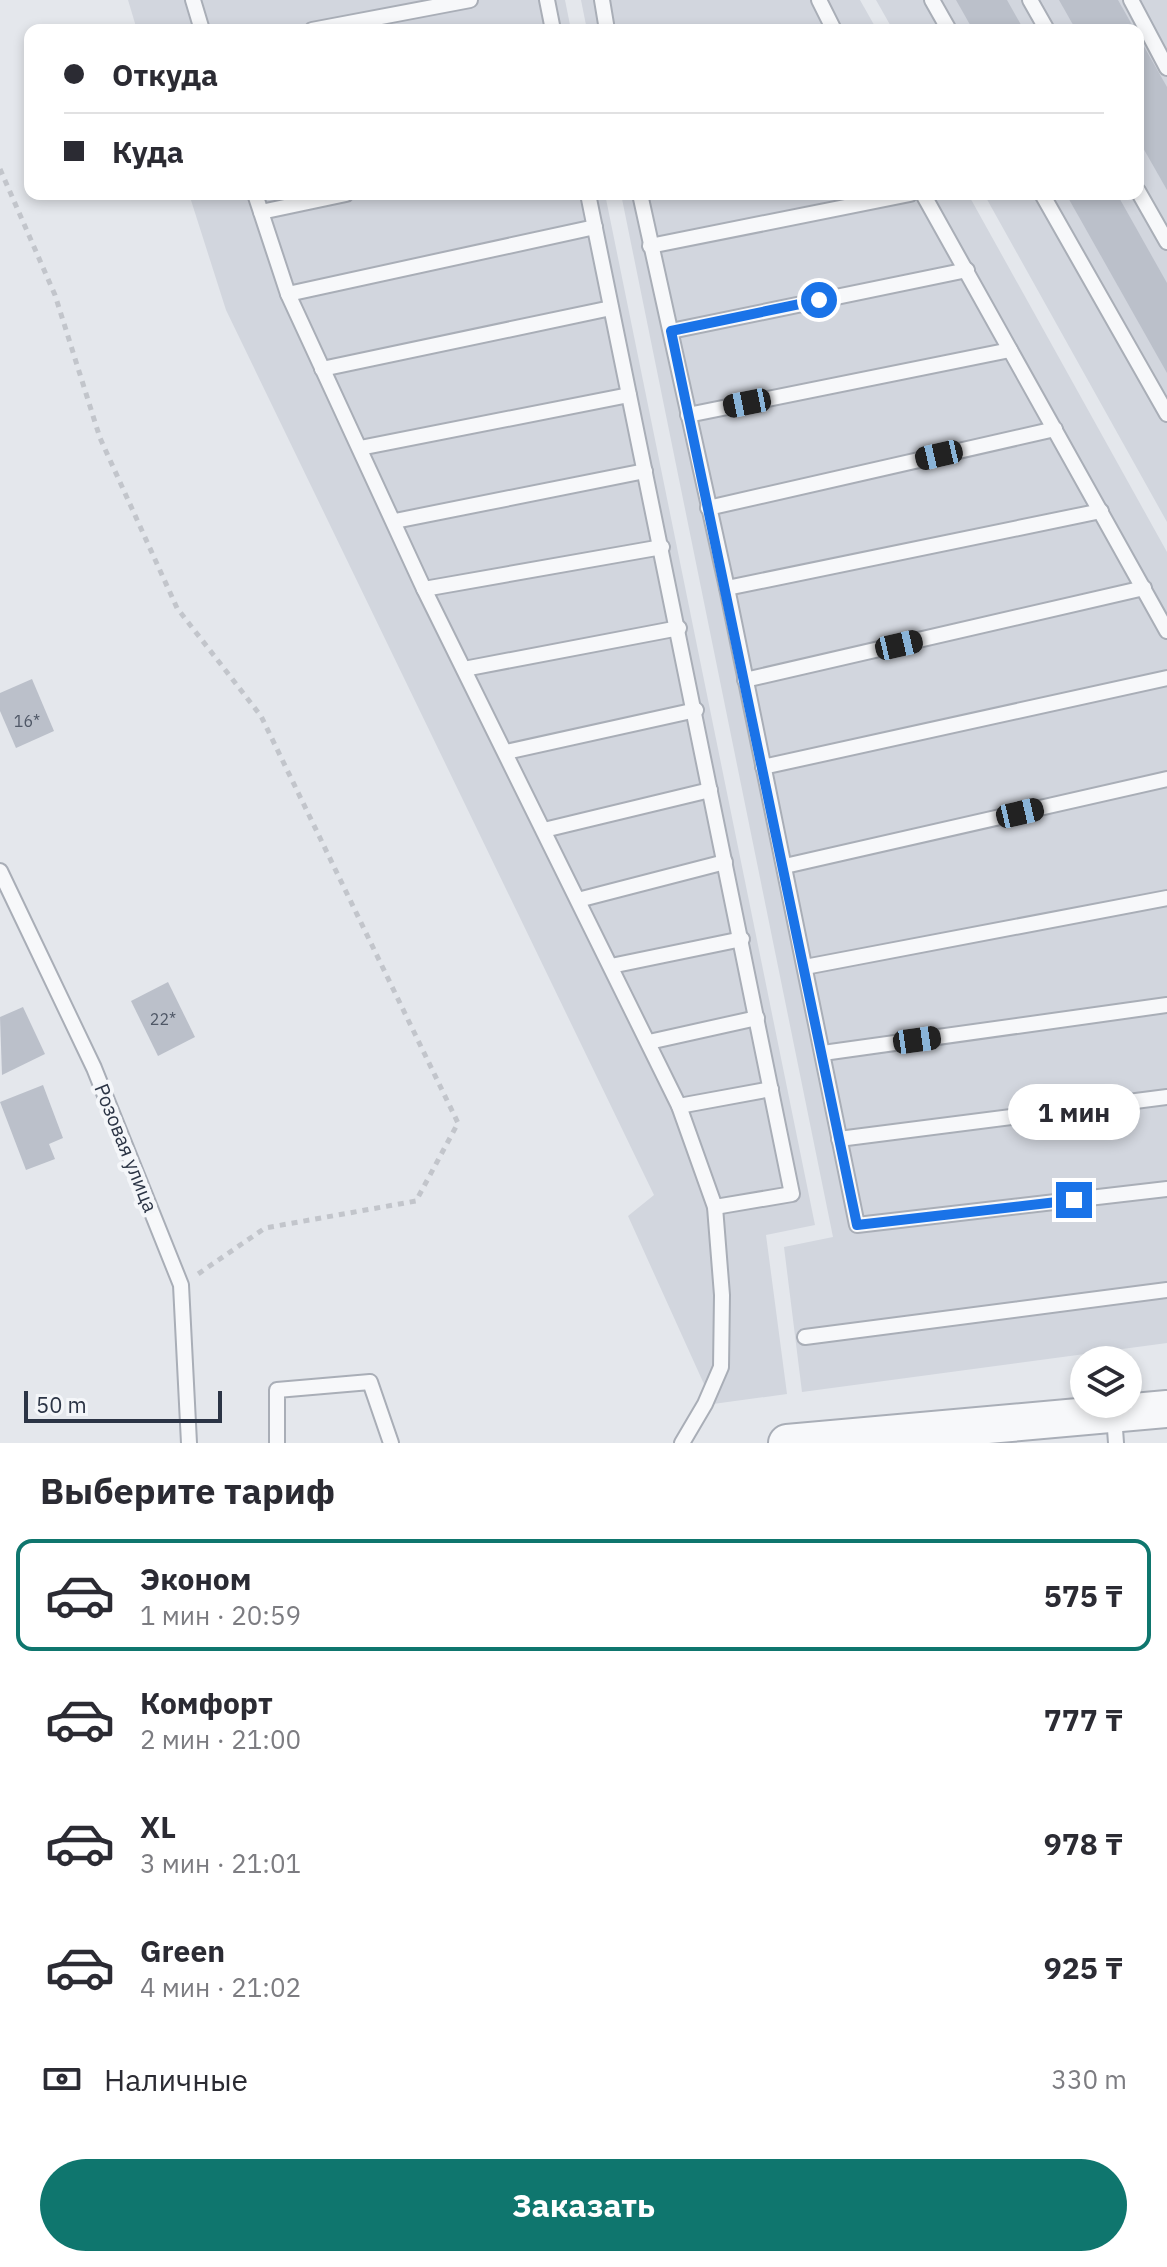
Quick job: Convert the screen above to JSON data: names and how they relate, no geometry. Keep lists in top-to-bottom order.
{
  "streets": {
    "lane": ["Розовая улица"]
  },
  "house_numbers": ["16*", "22*"],
  "scale_bar": "50 m",
  "page": {
    "banner": ["Откуда", "Куда"],
    "bubble": "1 мин",
    "scale": "50 m",
    "heading": "Выберите тариф",
    "list": [
      {
        "name": "Эконом",
        "note": "1 мин · 20:59",
        "value": "575 ₸"
      },
      {
        "name": "Комфорт",
        "note": "2 мин · 21:00",
        "value": "777 ₸"
      },
      {
        "name": "XL",
        "note": "3 мин · 21:01",
        "value": "978 ₸"
      },
      {
        "name": "Green",
        "note": "4 мин · 21:02",
        "value": "925 ₸"
      }
    ],
    "pay": ["Наличные", "330 m"],
    "buttons": "Заказать"
  }
}
